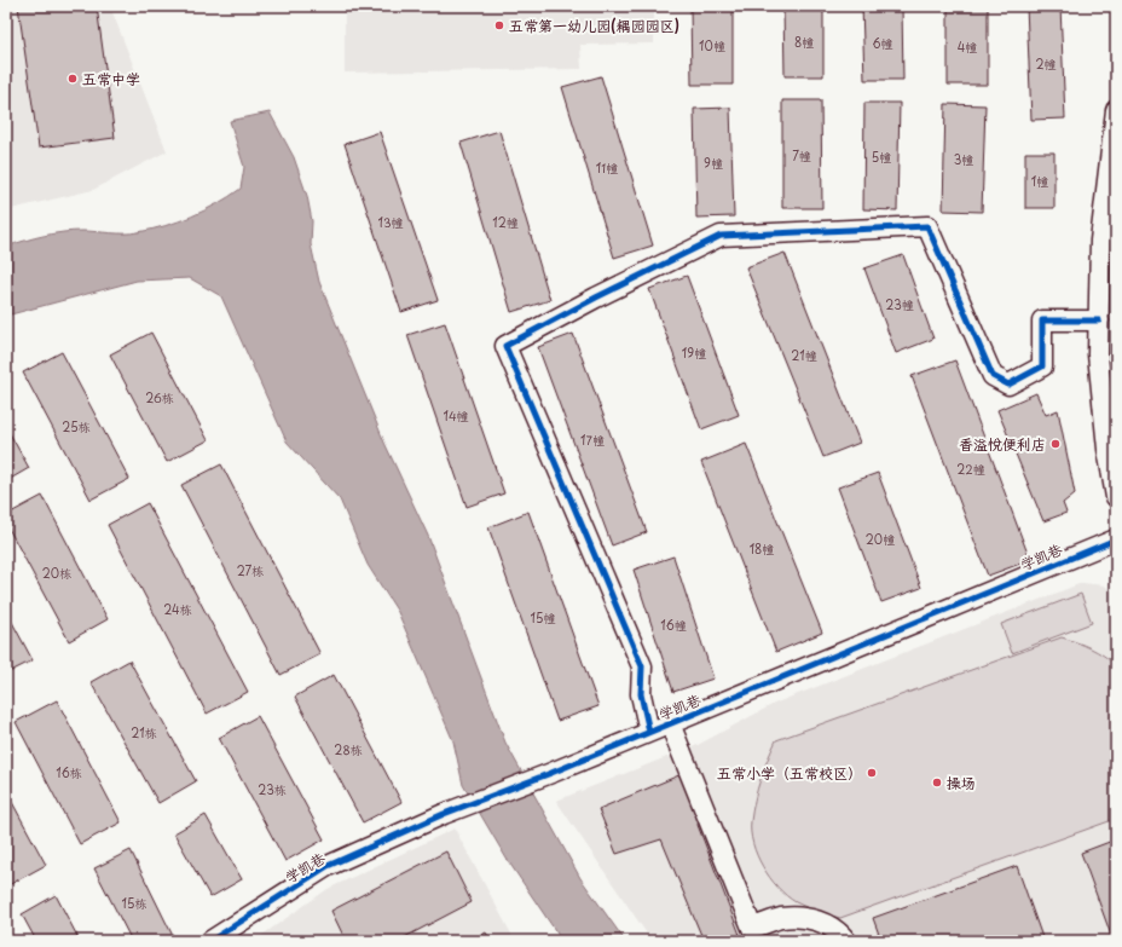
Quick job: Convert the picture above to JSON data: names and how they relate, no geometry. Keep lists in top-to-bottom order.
{
  "streets": {
    "street": ["学凯巷"]
  },
  "places": [
    "五常第一幼儿园(耦园园区)",
    "五常中学",
    "香溢悦便利店",
    "五常小学（五常校区）",
    "操场"
  ],
  "house_numbers": [
    "8幢",
    "6幢",
    "10幢",
    "4幢",
    "2幢",
    "7幢",
    "5幢",
    "3幢",
    "9幢",
    "11幢",
    "1幢",
    "13幢",
    "12幢",
    "23幢",
    "19幢",
    "21幢",
    "26栋",
    "14幢",
    "25栋",
    "17幢",
    "22幢",
    "20幢",
    "18幢",
    "27栋",
    "20栋",
    "24栋",
    "15幢",
    "16幢",
    "21栋",
    "28栋",
    "16栋",
    "23栋",
    "15栋"
  ]
}
